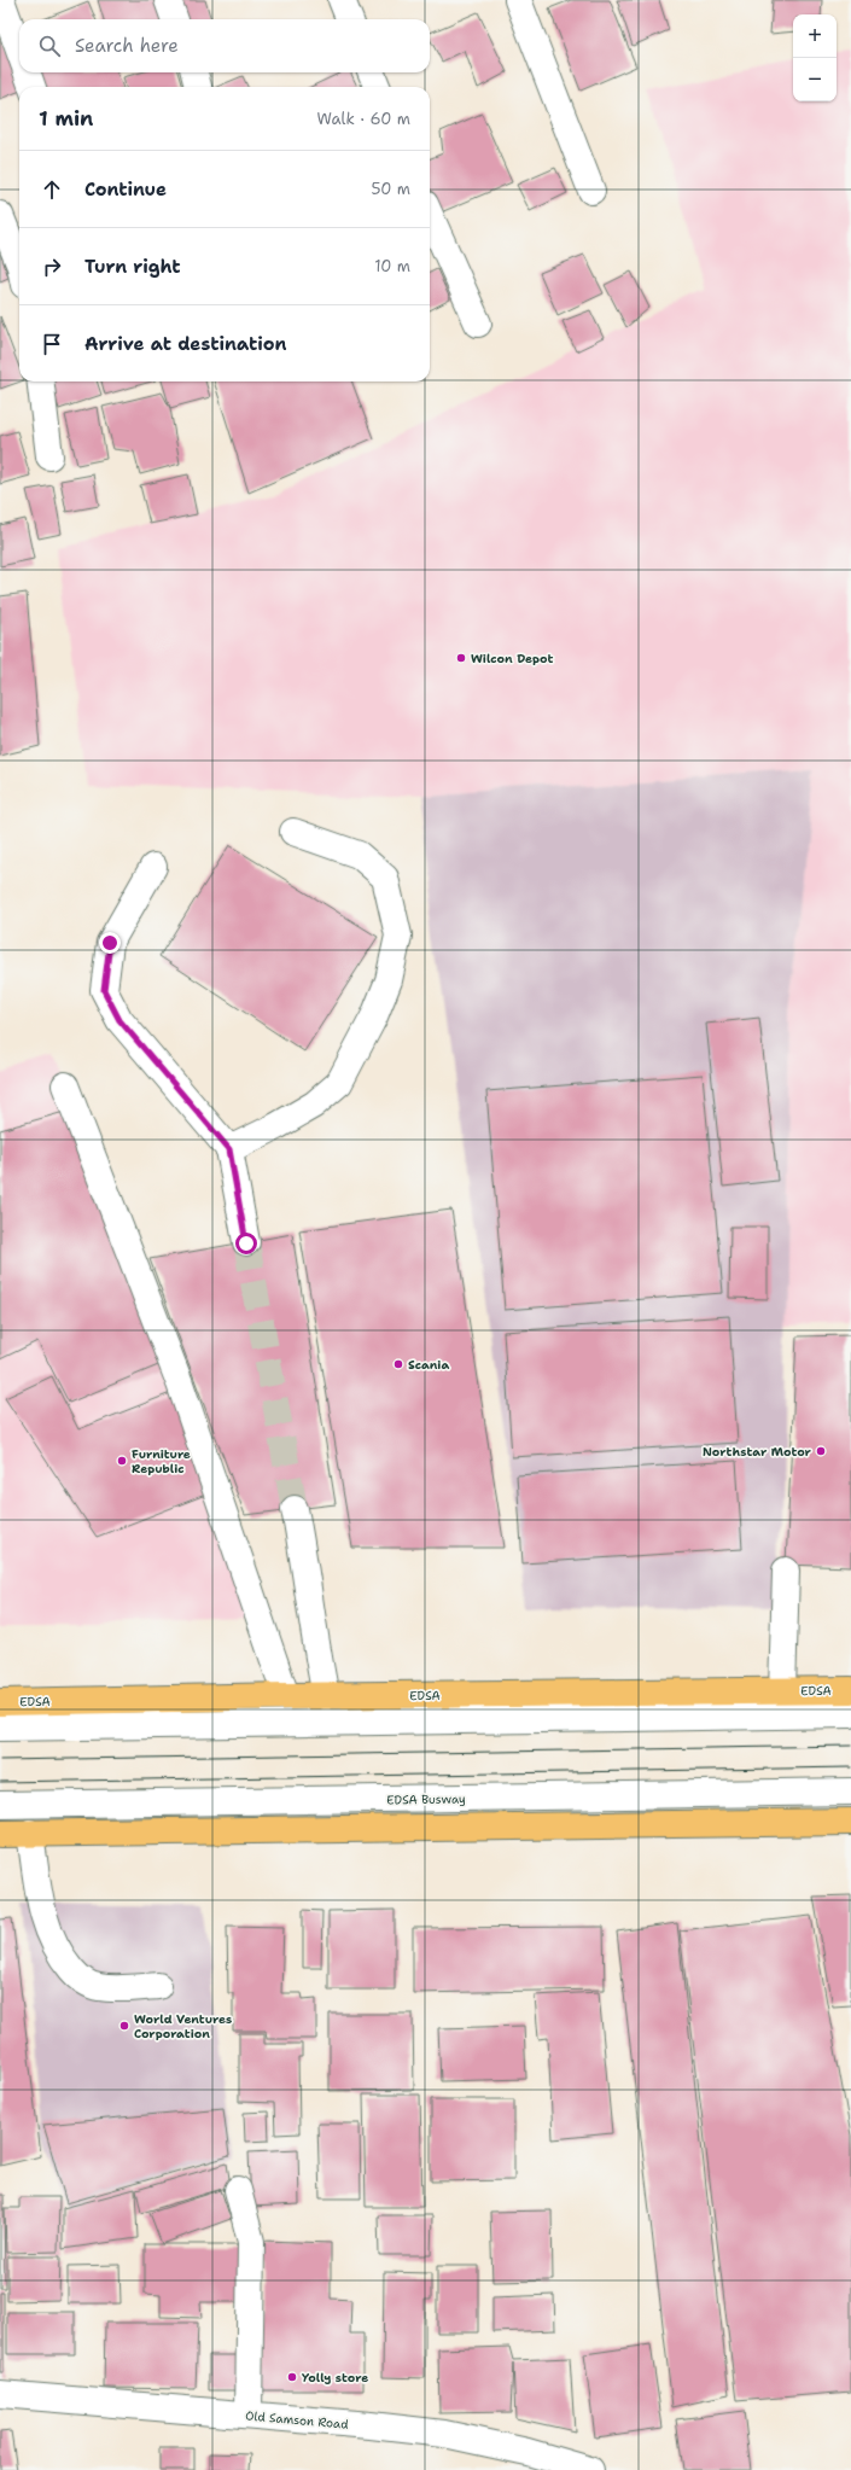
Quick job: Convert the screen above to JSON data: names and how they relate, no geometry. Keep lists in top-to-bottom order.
{
  "streets": {
    "highway": ["EDSA"],
    "street": ["EDSA Busway", "Old Samson Road"]
  },
  "places": [
    "Wilcon Depot",
    "Scania",
    "Northstar Motor",
    "Furniture Republic",
    "World Ventures Corporation",
    "Yolly store"
  ],
  "page": {
    "map_buttons": ["+", "−"],
    "search": "Search here",
    "heading": ["1 min", "Walk · 60 m"],
    "list": [
      ["Continue", "50 m"],
      ["Turn right", "10 m"],
      "Arrive at destination"
    ]
  }
}
